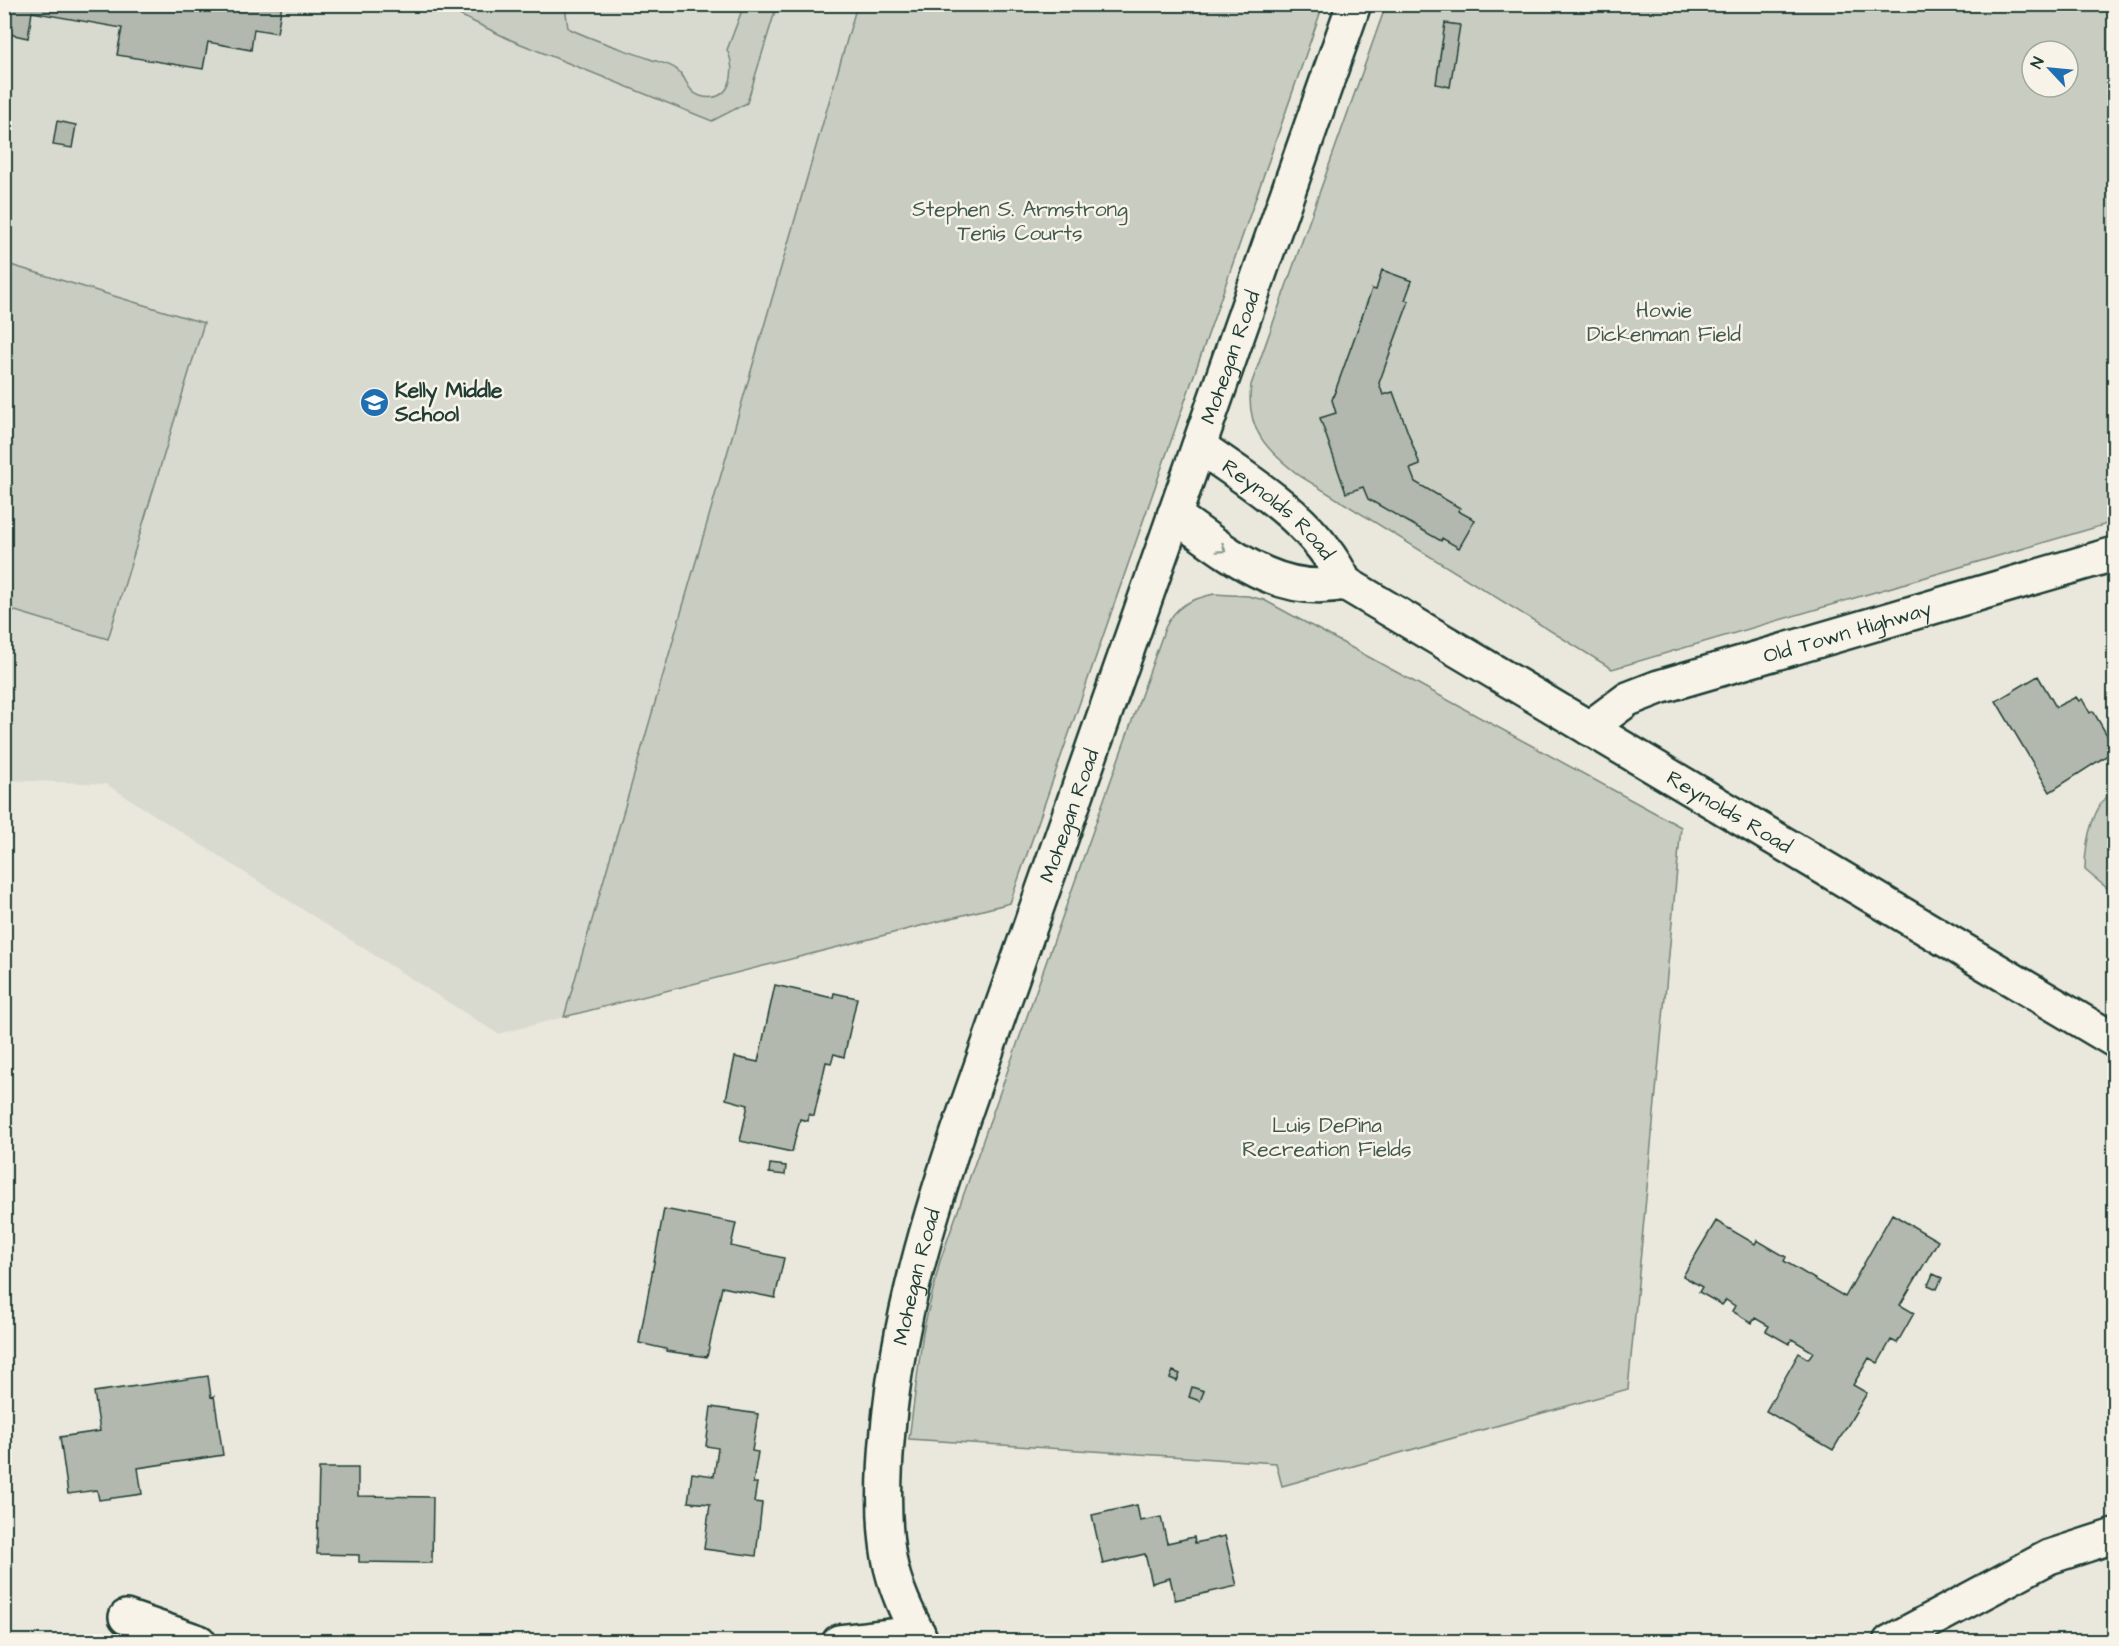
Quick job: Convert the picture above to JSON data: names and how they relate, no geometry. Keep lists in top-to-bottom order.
{
  "streets": {
    "street": ["Mohegan Road", "Reynolds Road", "Old Town Highway"]
  },
  "crossings": [
    ["Mohegan Road", "Reynolds Road"],
    ["Reynolds Road", "Old Town Highway"]
  ],
  "parks": ["Stephen S. Armstrong Tenis Courts", "Howie Dickenman Field", "Luis DePina Recreation Fields"],
  "places": {
    "school or university": ["Kelly Middle School"]
  },
  "north": "top left"
}
